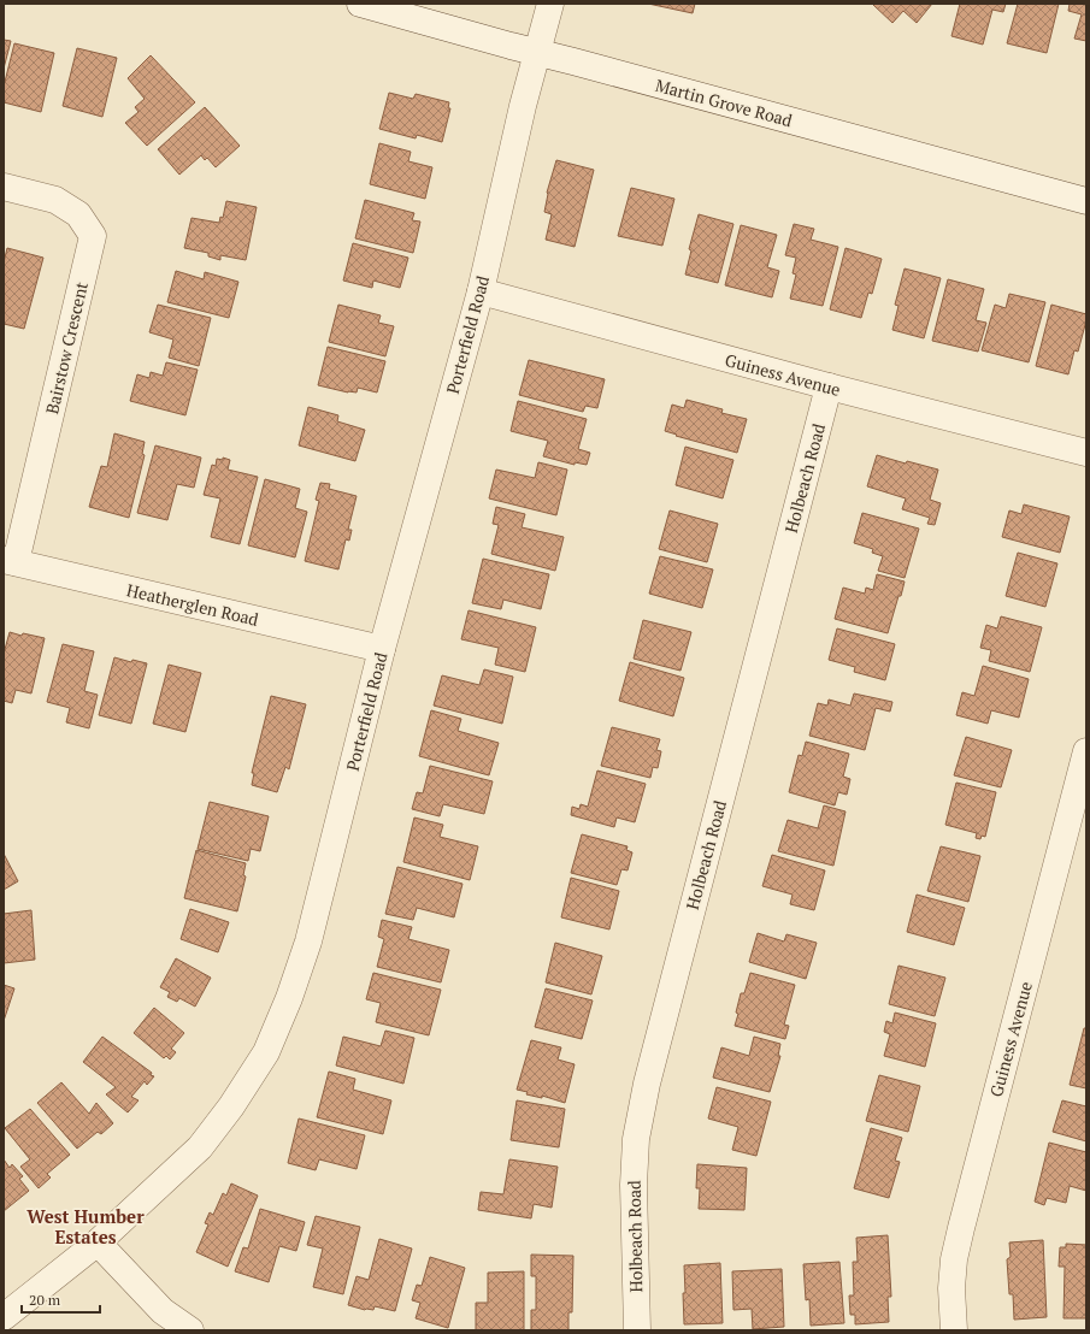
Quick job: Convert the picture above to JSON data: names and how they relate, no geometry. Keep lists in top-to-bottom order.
{
  "streets": {
    "street": [
      "Martin Grove Road",
      "Porterfield Road",
      "Bairstow Crescent",
      "Guiness Avenue",
      "Holbeach Road",
      "Heatherglen Road"
    ]
  },
  "crossings": [
    ["Martin Grove Road", "Porterfield Road"],
    ["Porterfield Road", "Guiness Avenue"],
    ["Porterfield Road", "Heatherglen Road"],
    ["Bairstow Crescent", "Heatherglen Road"],
    ["Guiness Avenue", "Holbeach Road"]
  ],
  "districts": ["West Humber Estates"],
  "scale_bar": "20 m"
}
